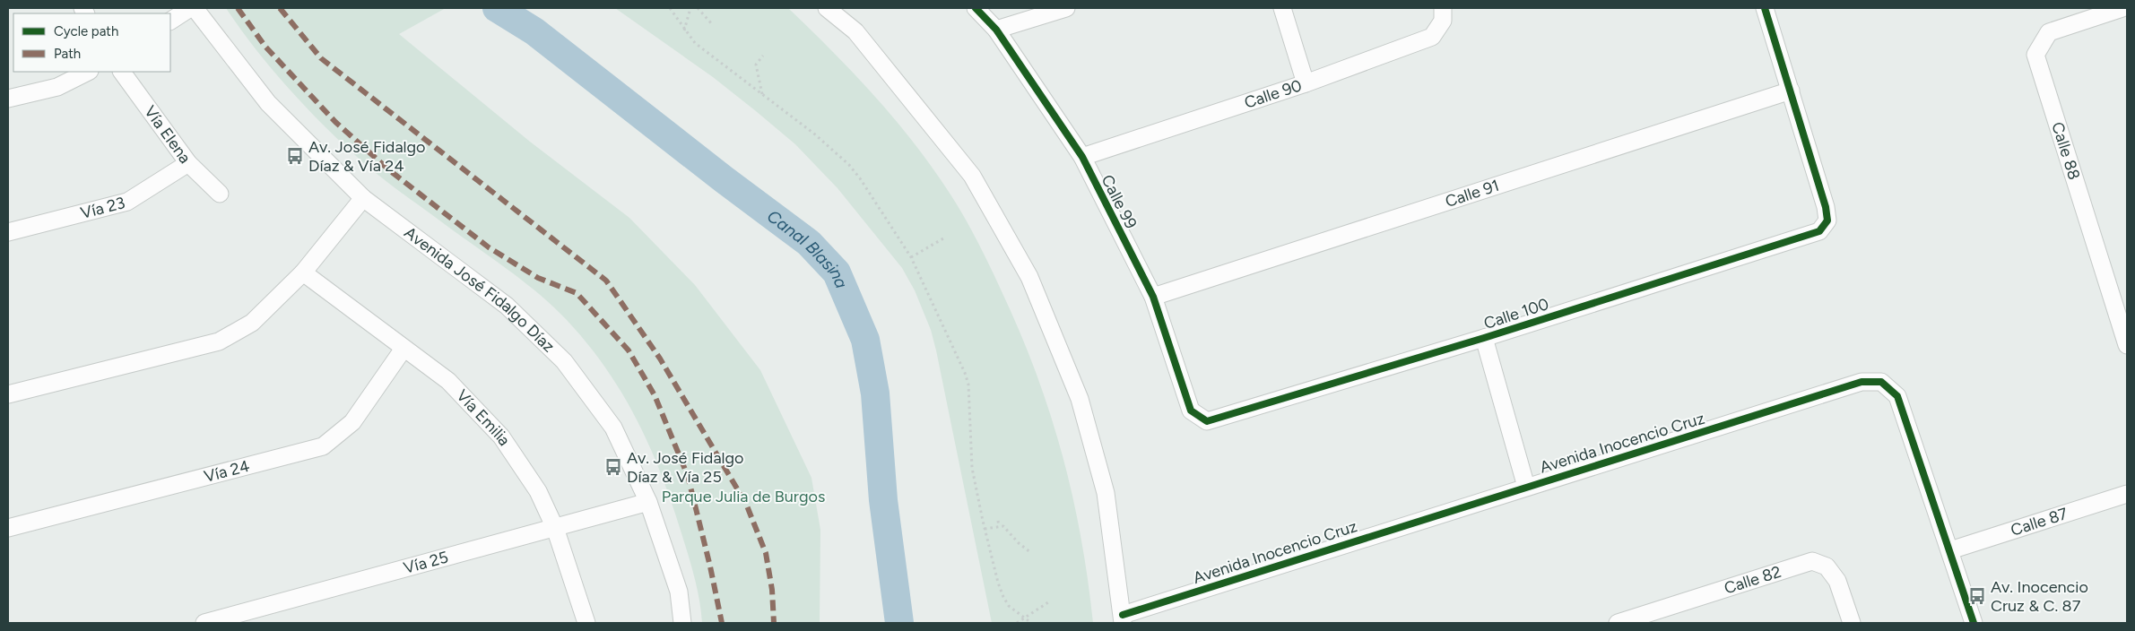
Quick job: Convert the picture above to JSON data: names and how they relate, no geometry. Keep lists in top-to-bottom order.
{
  "streets": {
    "street": [
      "Calle 90",
      "Vía Elena",
      "Calle 88",
      "Calle 91",
      "Calle 99",
      "Vía 23",
      "Avenida José Fidalgo Díaz",
      "Calle 100",
      "Vía Emilia",
      "Avenida Inocencio Cruz",
      "Vía 24",
      "Calle 87",
      "Vía 25",
      "Calle 82"
    ]
  },
  "crossings": [
    ["Calle 90", "Calle 99"],
    ["Vía Elena", "Vía 23"],
    ["Calle 91", "Calle 99"],
    ["Calle 91", "Calle 100"],
    ["Calle 99", "Calle 100"],
    ["Avenida José Fidalgo Díaz", "Vía 25"],
    ["Calle 100", "Avenida Inocencio Cruz"],
    ["Vía Emilia", "Vía 24"],
    ["Vía Emilia", "Vía 25"],
    ["Avenida Inocencio Cruz", "Calle 87"]
  ],
  "water": ["Canal Blasina"],
  "parks": ["Parque Julia de Burgos"],
  "places": {
    "bus stop": ["Av. José Fidalgo Díaz & Vía 24", "Av. José Fidalgo Díaz & Vía 25", "Av. Inocencio Cruz & C. 87"]
  },
  "legend": ["Cycle path", "Path"]
}
